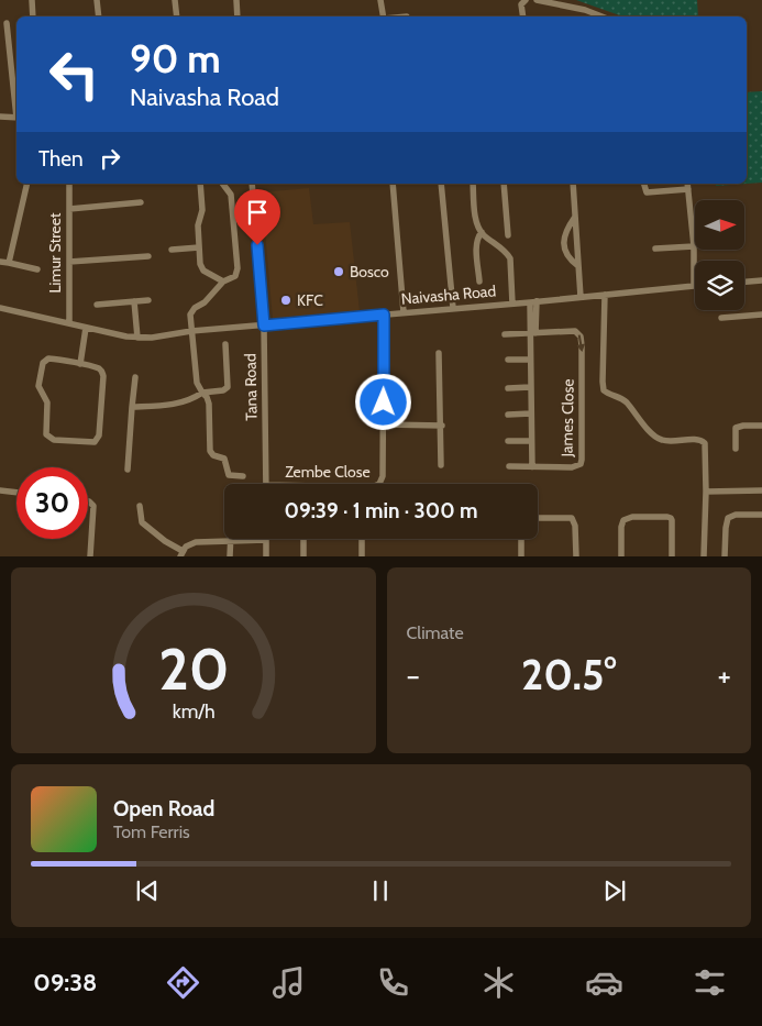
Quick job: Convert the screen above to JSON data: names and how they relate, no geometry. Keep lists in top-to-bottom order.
{
  "streets": {
    "street": [
      "Limur Street",
      "Naivasha Road",
      "Tana Road",
      "James Close",
      "Zembe Close"
    ]
  },
  "crossings": [
    ["Limur Street", "Naivasha Road"],
    ["Naivasha Road", "Tana Road"]
  ],
  "places": ["Bosco", "KFC"],
  "north": "right",
  "page": {
    "turn": ["90 m", "Naivasha Road"],
    "then": "Then",
    "limit": "30",
    "trip": "09:39 · 1 min · 300 m",
    "tile": "Climate",
    "heat": ["−", "20.5°", "+"],
    "song": ["Open Road", "Tom Ferris"],
    "tabs": "09:38",
    "gauge": ["20", "km/h"]
  }
}
